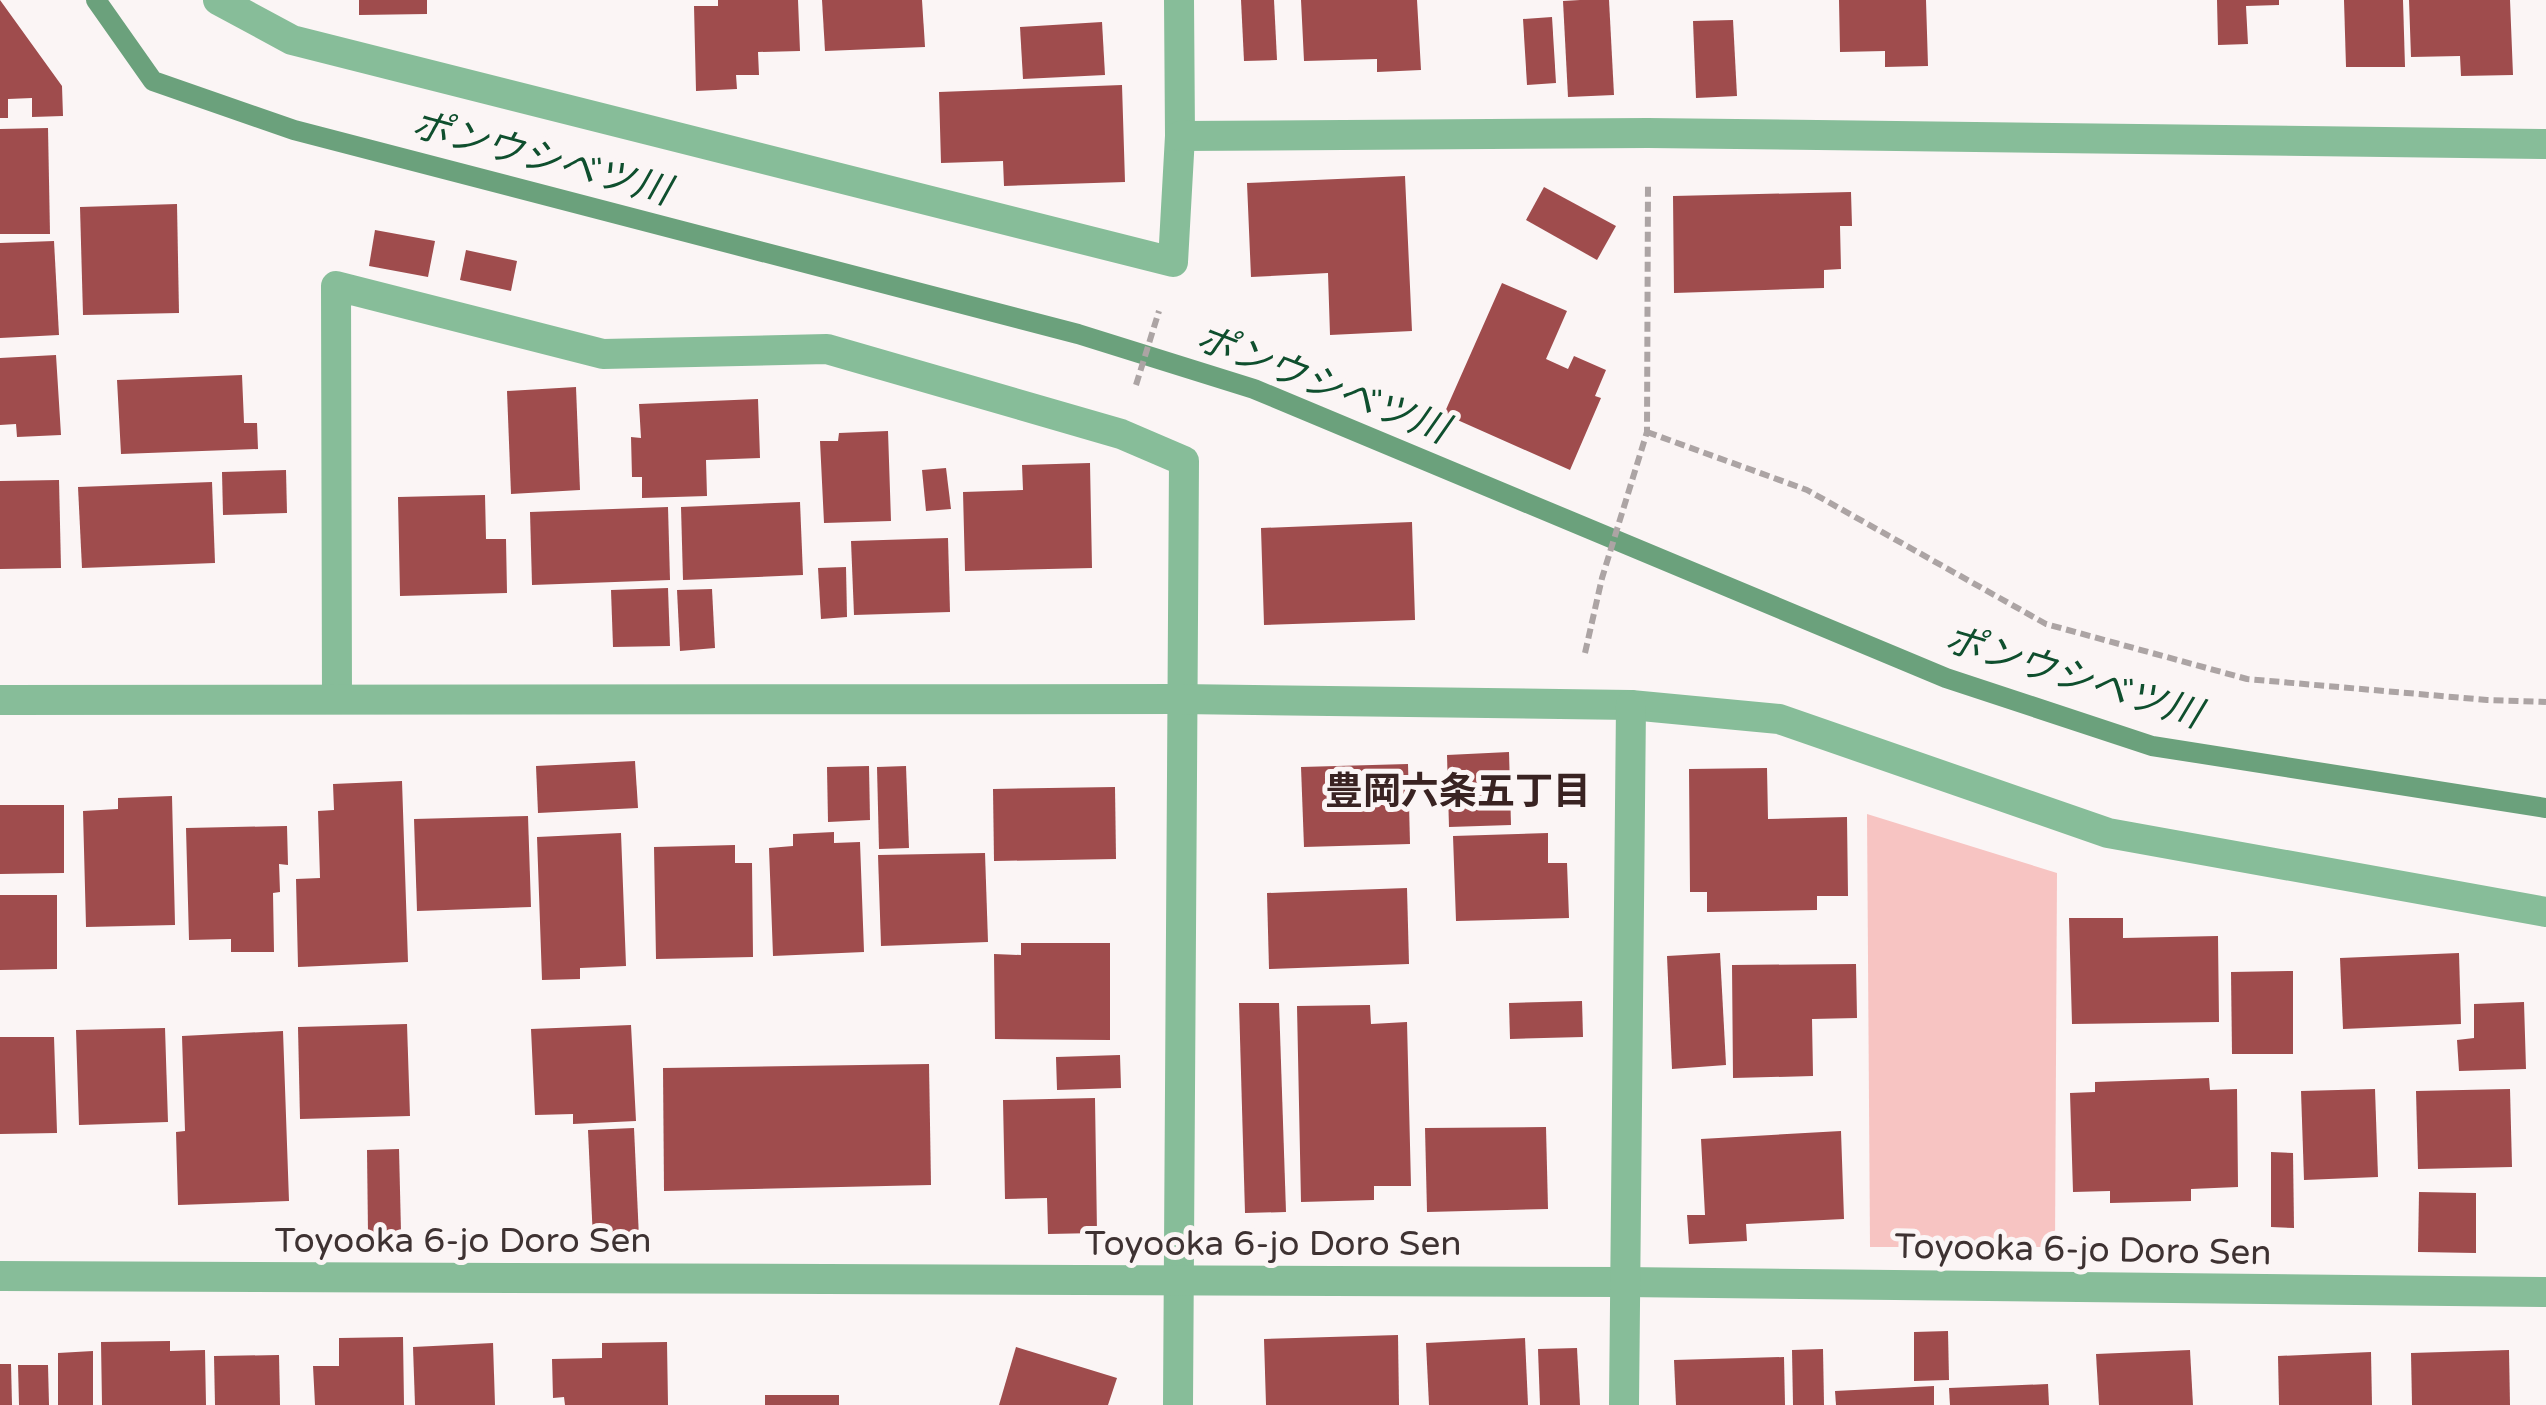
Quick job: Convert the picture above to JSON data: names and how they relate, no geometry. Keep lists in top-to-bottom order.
{
  "streets": {
    "street": ["Toyooka 6-jo Doro Sen"]
  },
  "districts": ["豊岡六条五丁目"],
  "water": ["ポンウシベツ川"]
}
